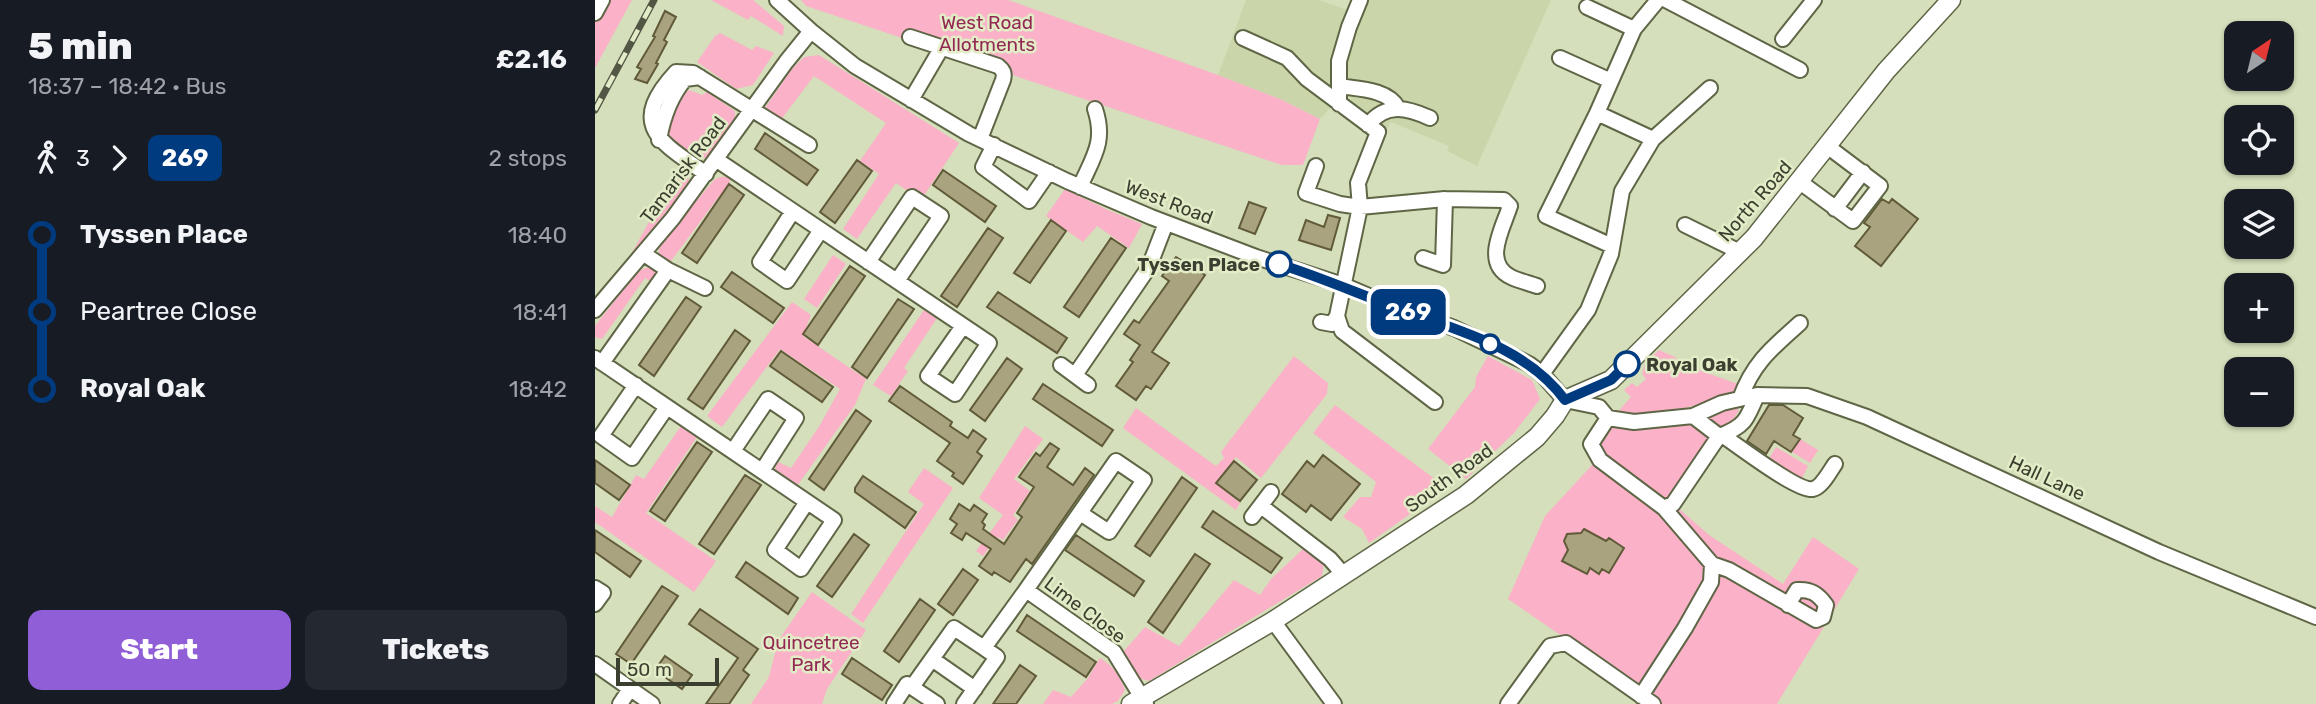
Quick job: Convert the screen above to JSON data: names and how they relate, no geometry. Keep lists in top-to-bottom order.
{
  "streets": {
    "main road": ["North Road", "South Road"],
    "street": [
      "Tamarisk Road",
      "West Road",
      "Hall Lane",
      "Lime Close"
    ]
  },
  "crossings": [
    ["Tamarisk Road", "West Road"],
    ["North Road", "West Road"],
    ["North Road", "South Road"],
    ["West Road", "South Road"],
    ["South Road", "Lime Close"]
  ],
  "parks": ["West Road Allotments", "Quincetree Park"],
  "places": ["Tyssen Place", "Royal Oak"],
  "lines": ["bus line 269"],
  "scale_bar": "50 m",
  "north": "top right",
  "page": {
    "heading": ["5 min", "18:37 – 18:42 · Bus", "£2.16"],
    "on_map": "269",
    "map_buttons": ["+", "−"],
    "legs": ["3", "269", "2 stops"],
    "list": [
      {
        "name": "Tyssen Place",
        "value": "18:40"
      },
      {
        "name": "Peartree Close",
        "value": "18:41"
      },
      {
        "name": "Royal Oak",
        "value": "18:42"
      }
    ],
    "buttons": ["Start", "Tickets"],
    "scale": "50 m"
  }
}
